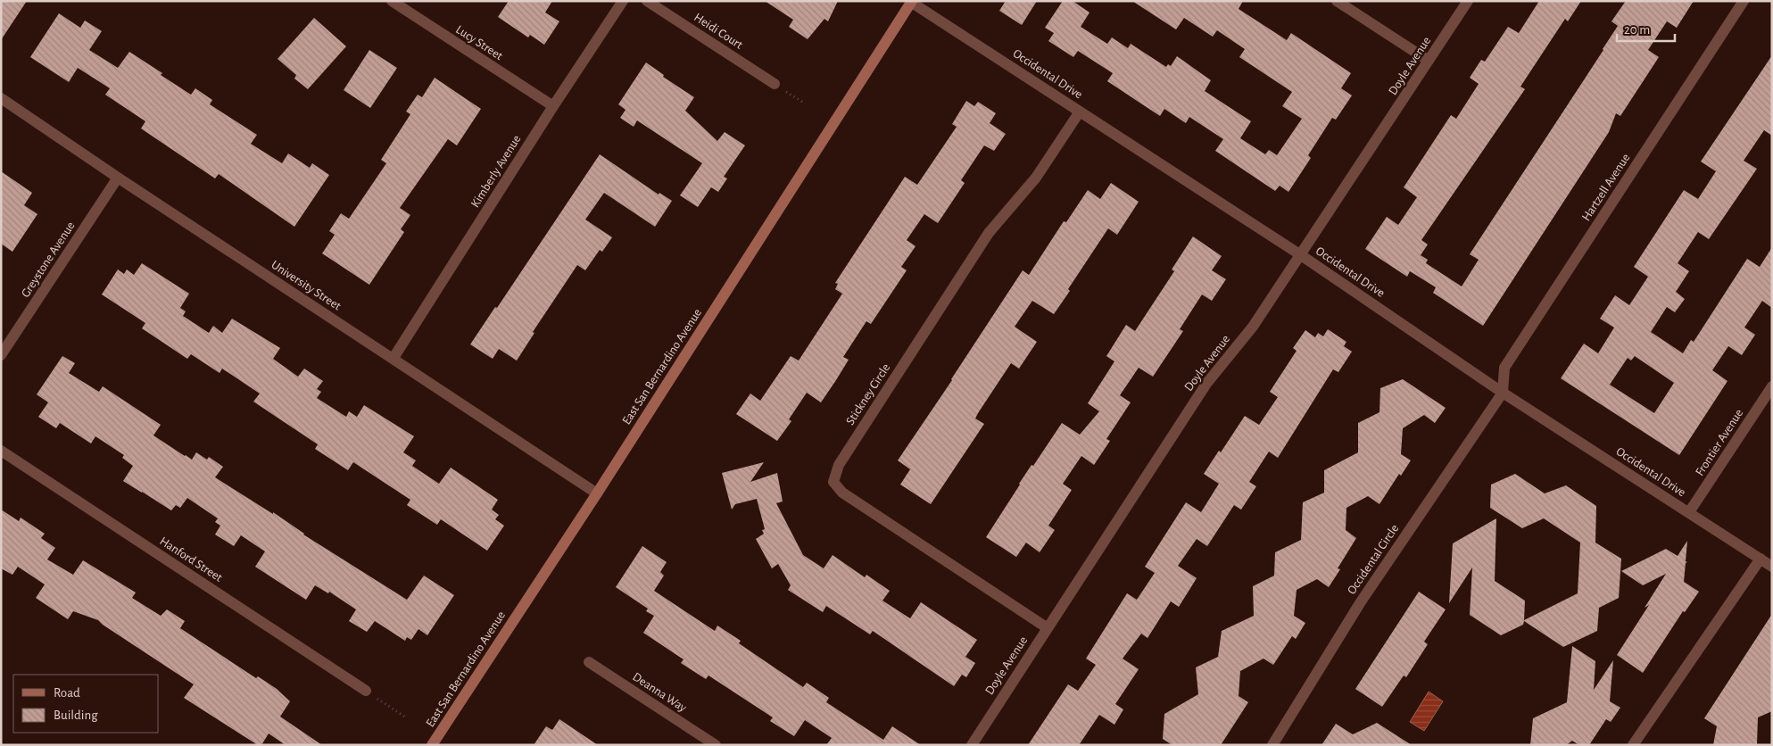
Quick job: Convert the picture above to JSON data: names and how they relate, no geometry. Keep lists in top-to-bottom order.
{
  "streets": {
    "street": [
      "Heidi Court",
      "Lucy Street",
      "Doyle Avenue",
      "Occidental Drive",
      "Kimberly Avenue",
      "Hartzell Avenue",
      "Greystone Avenue",
      "University Street",
      "East San Bernardino Avenue",
      "Stickney Circle",
      "Frontier Avenue",
      "Hanford Street",
      "Occidental Circle",
      "Deanna Way"
    ]
  },
  "crossings": [
    ["Lucy Street", "Kimberly Avenue"],
    ["Doyle Avenue", "Occidental Drive"],
    ["Doyle Avenue", "Stickney Circle"],
    ["Occidental Drive", "Hartzell Avenue"],
    ["Occidental Drive", "East San Bernardino Avenue"],
    ["Occidental Drive", "Stickney Circle"],
    ["Occidental Drive", "Frontier Avenue"],
    ["Occidental Drive", "Occidental Circle"],
    ["Kimberly Avenue", "University Street"],
    ["Hartzell Avenue", "Occidental Circle"],
    ["Greystone Avenue", "University Street"],
    ["University Street", "East San Bernardino Avenue"]
  ],
  "legend": ["Road", "Building"],
  "scale_bar": "20 m"
}
